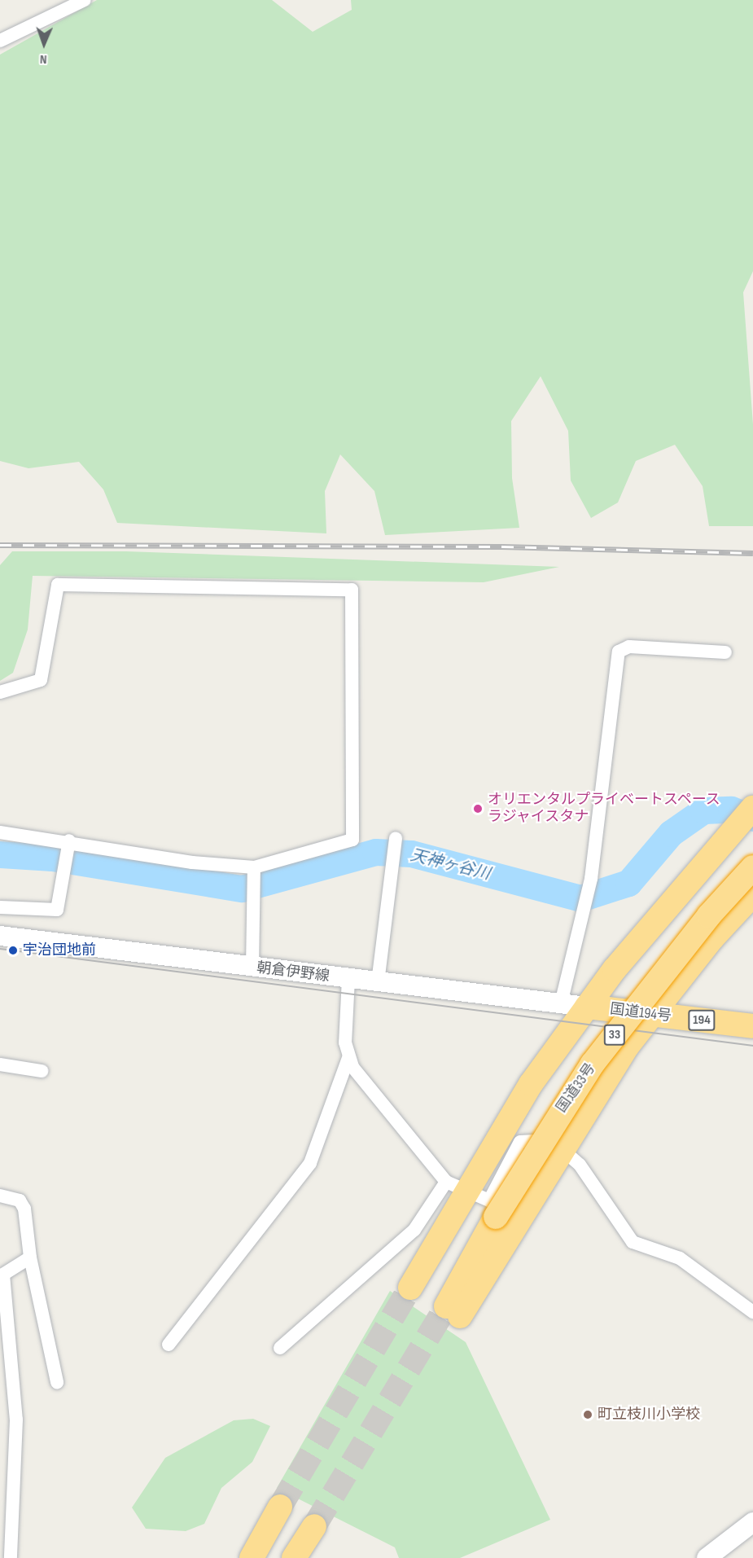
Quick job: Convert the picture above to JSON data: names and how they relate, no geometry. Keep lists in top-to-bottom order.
{
  "streets": {
    "highway": [
      "国道194号",
      "194",
      "33",
      "国道33号"
    ],
    "main road": ["朝倉伊野線"]
  },
  "crossings": [
    ["朝倉伊野線", "国道194号"],
    ["国道194号", "33"],
    ["33", "国道33号"]
  ],
  "water": ["天神ヶ谷川"],
  "places": ["オリエンタルプライベートスペース ラジャイスタナ", "宇治団地前", "町立枝川小学校"],
  "north": "bottom"
}
